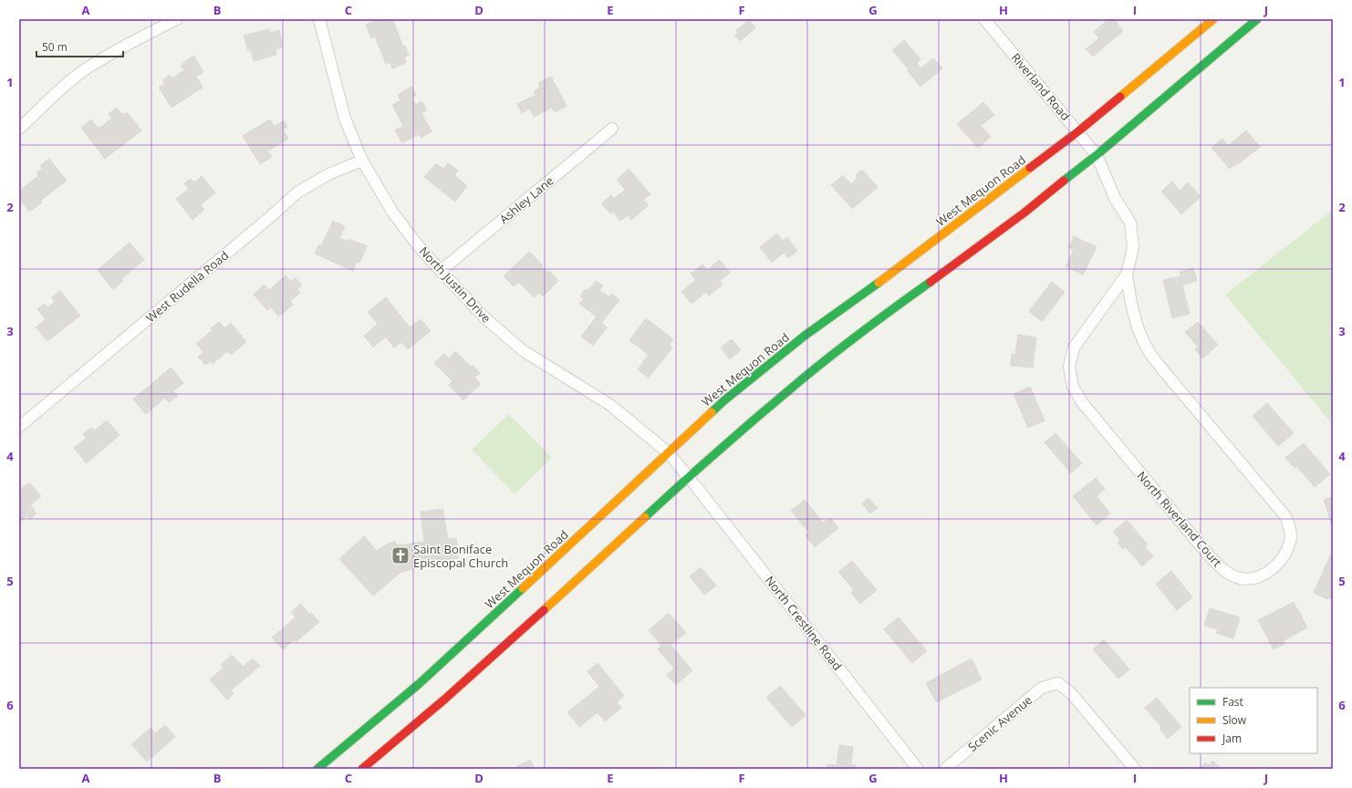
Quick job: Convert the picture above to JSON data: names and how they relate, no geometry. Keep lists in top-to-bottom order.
{
  "streets": {
    "main road": ["West Mequon Road"],
    "street": [
      "Riverland Road",
      "Ashley Lane",
      "North Justin Drive",
      "West Rudella Road",
      "North Riverland Court",
      "North Crestline Road",
      "Scenic Avenue"
    ]
  },
  "crossings": [
    ["Riverland Road", "West Mequon Road"],
    ["Riverland Road", "North Riverland Court"],
    ["West Mequon Road", "North Justin Drive"],
    ["Ashley Lane", "North Justin Drive"],
    ["North Justin Drive", "West Rudella Road"],
    ["North Justin Drive", "North Crestline Road"]
  ],
  "places": {
    "church": ["Saint Boniface Episcopal Church"]
  },
  "legend": ["Fast", "Slow", "Jam"],
  "scale_bar": "50 m",
  "grid": {
    "columns": [
      "A",
      "B",
      "C",
      "D",
      "E",
      "F",
      "G",
      "H",
      "I",
      "J"
    ],
    "rows": [
      "1",
      "2",
      "3",
      "4",
      "5",
      "6"
    ]
  }
}
